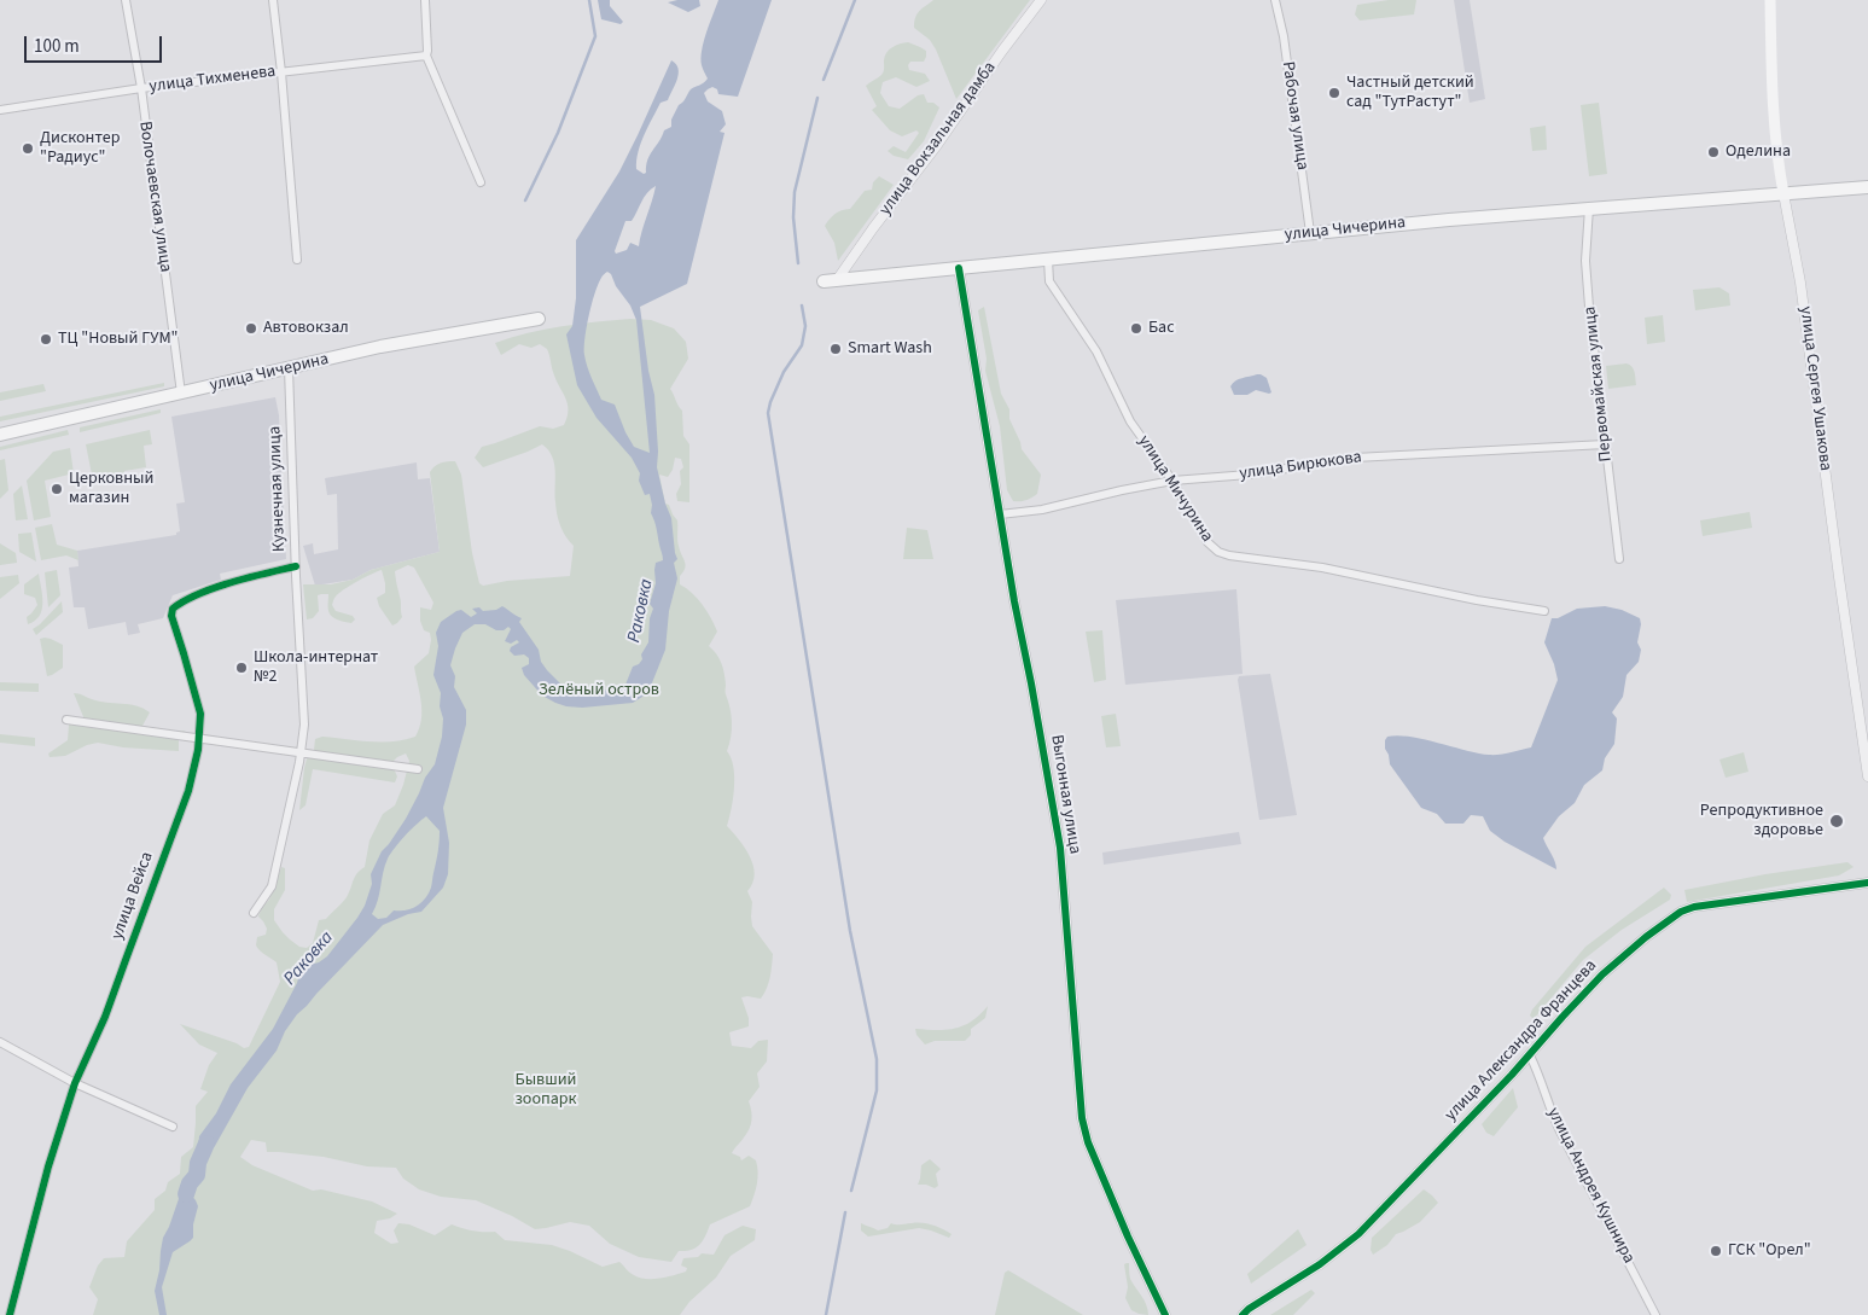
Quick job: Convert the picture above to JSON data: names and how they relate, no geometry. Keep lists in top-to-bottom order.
{
  "streets": {
    "main road": ["улица Чичерина", "улица Сергея Ушакова"],
    "street": [
      "улица Тихменева",
      "Рабочая улица",
      "улица Вокзальная дамба",
      "Волочаевская улица",
      "Первомайская улица",
      "улица Бирюкова",
      "Кузнечная улица",
      "улица Мичурина",
      "Выгонная улица",
      "улица Вейса",
      "улица Александра Францева",
      "улица Андрея Кушнира"
    ]
  },
  "crossings": [
    ["улица Тихменева", "Волочаевская улица"],
    ["Рабочая улица", "улица Чичерина"],
    ["улица Вокзальная дамба", "улица Чичерина"],
    ["Волочаевская улица", "улица Чичерина"],
    ["улица Чичерина", "Первомайская улица"],
    ["улица Чичерина", "улица Сергея Ушакова"],
    ["улица Чичерина", "Кузнечная улица"],
    ["улица Чичерина", "улица Мичурина"],
    ["улица Чичерина", "Выгонная улица"],
    ["Первомайская улица", "улица Бирюкова"],
    ["улица Бирюкова", "улица Мичурина"],
    ["улица Бирюкова", "Выгонная улица"],
    ["Кузнечная улица", "улица Вейса"],
    ["улица Александра Францева", "улица Андрея Кушнира"]
  ],
  "water": ["Раковка"],
  "parks": ["Зелёный остров", "Бывший зоопарк"],
  "places": [
    "Частный детский сад \"ТутРастут\"",
    "Дисконтер \"Радиус\"",
    "Оделина",
    "Автовокзал",
    "Бас",
    "ТЦ \"Новый ГУМ\"",
    "Smart Wash",
    "Церковный магазин",
    "Школа-интернат №2",
    "Репродуктивное здоровье",
    "ГСК \"Орел\""
  ],
  "scale_bar": "100 m"
}
